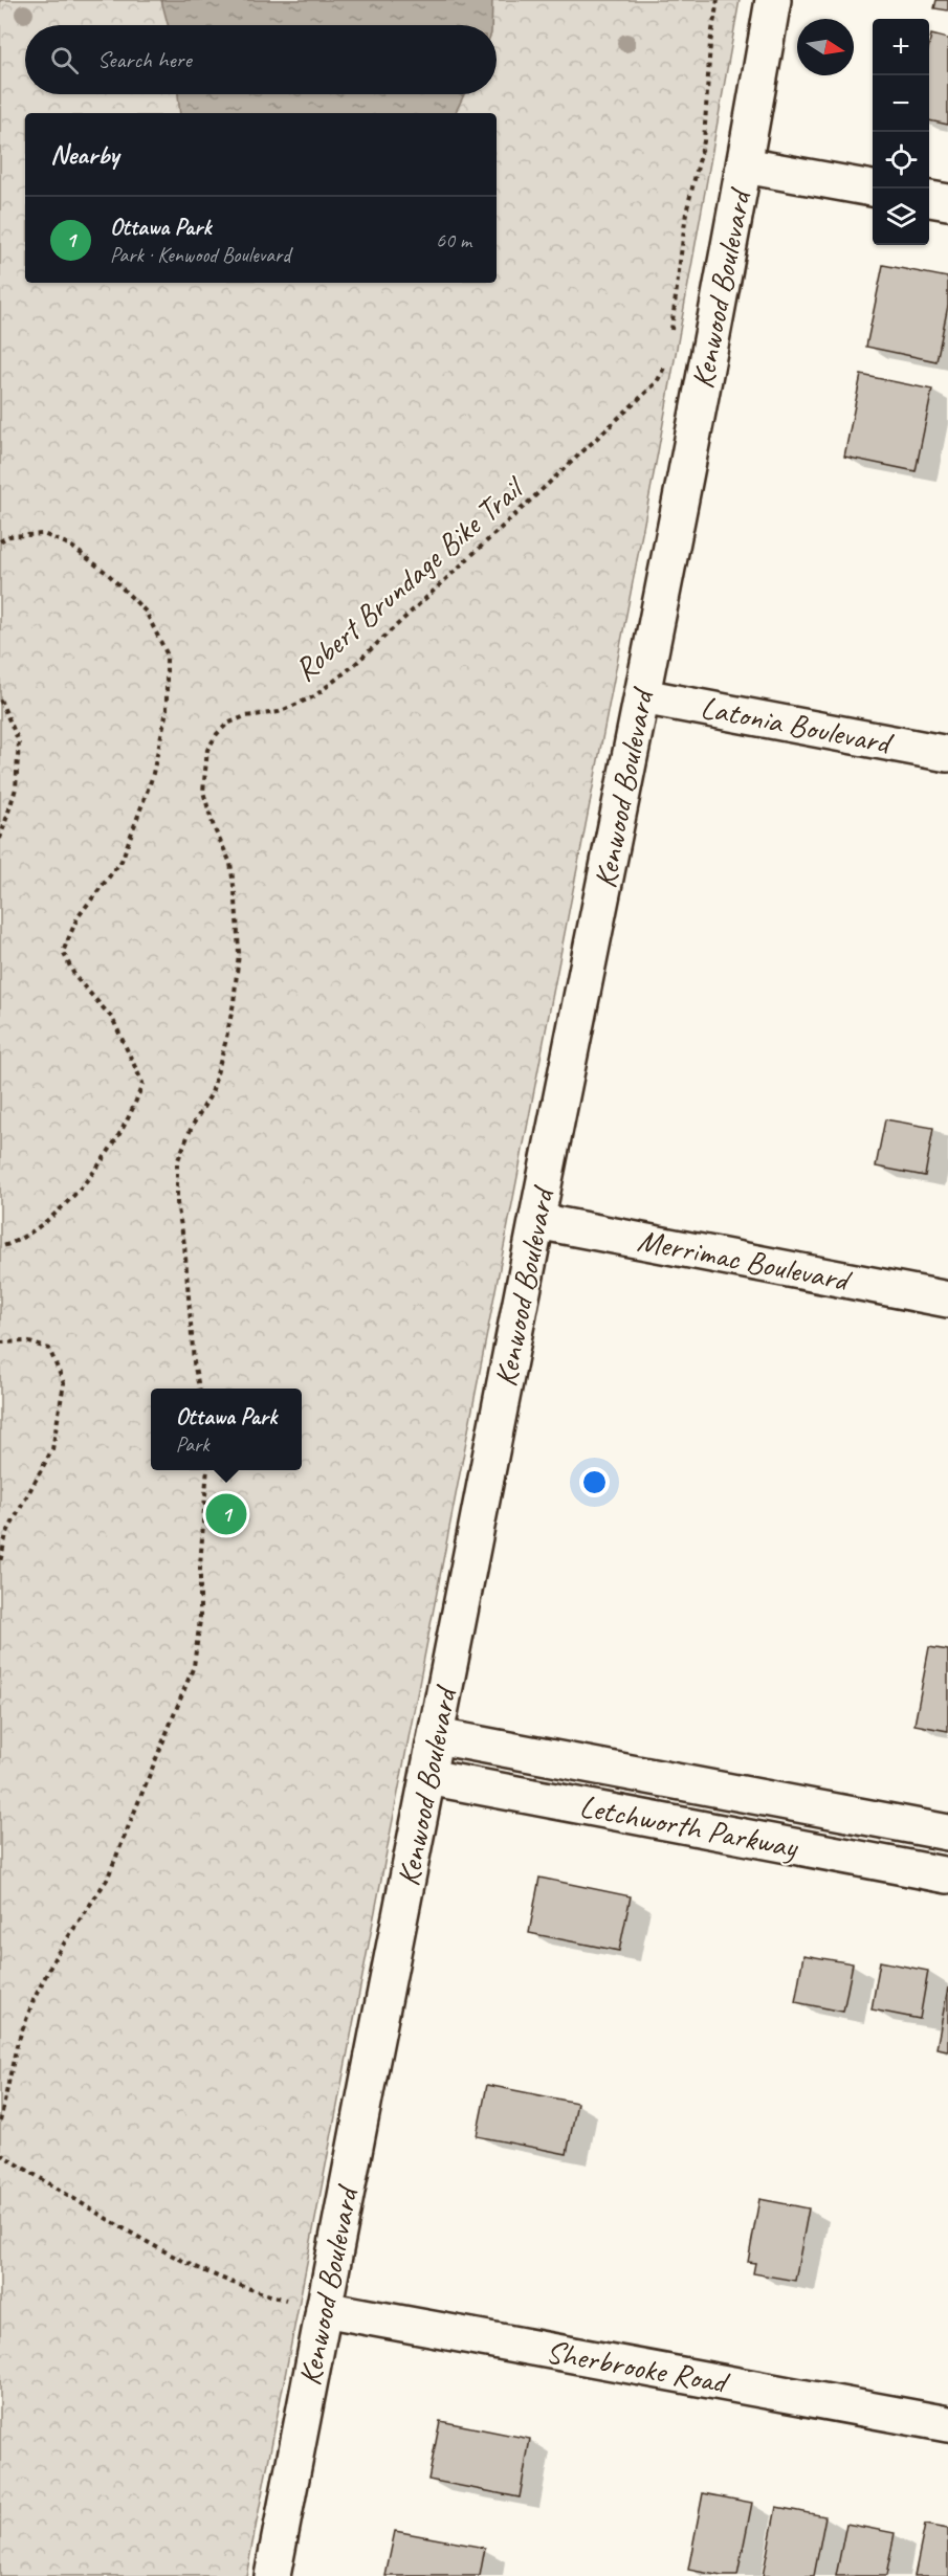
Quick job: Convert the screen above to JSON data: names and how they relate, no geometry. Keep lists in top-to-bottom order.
{
  "streets": {
    "street": [
      "Kenwood Boulevard",
      "Latonia Boulevard",
      "Merrimac Boulevard",
      "Letchworth Parkway",
      "Sherbrooke Road"
    ],
    "path": ["Robert Brundage Bike Trail"]
  },
  "crossings": [
    ["Kenwood Boulevard", "Latonia Boulevard"],
    ["Kenwood Boulevard", "Merrimac Boulevard"],
    ["Kenwood Boulevard", "Letchworth Parkway"],
    ["Kenwood Boulevard", "Sherbrooke Road"]
  ],
  "north": "right",
  "page": {
    "map_buttons": ["+", "−"],
    "search": "Search here",
    "heading": "Nearby",
    "list": [
      {
        "mark": "1",
        "name": "Ottawa Park",
        "note": "Park · Kenwood Boulevard",
        "value": "60 m"
      }
    ],
    "popup": ["Ottawa Park", "Park"],
    "pins": "1"
  }
}
